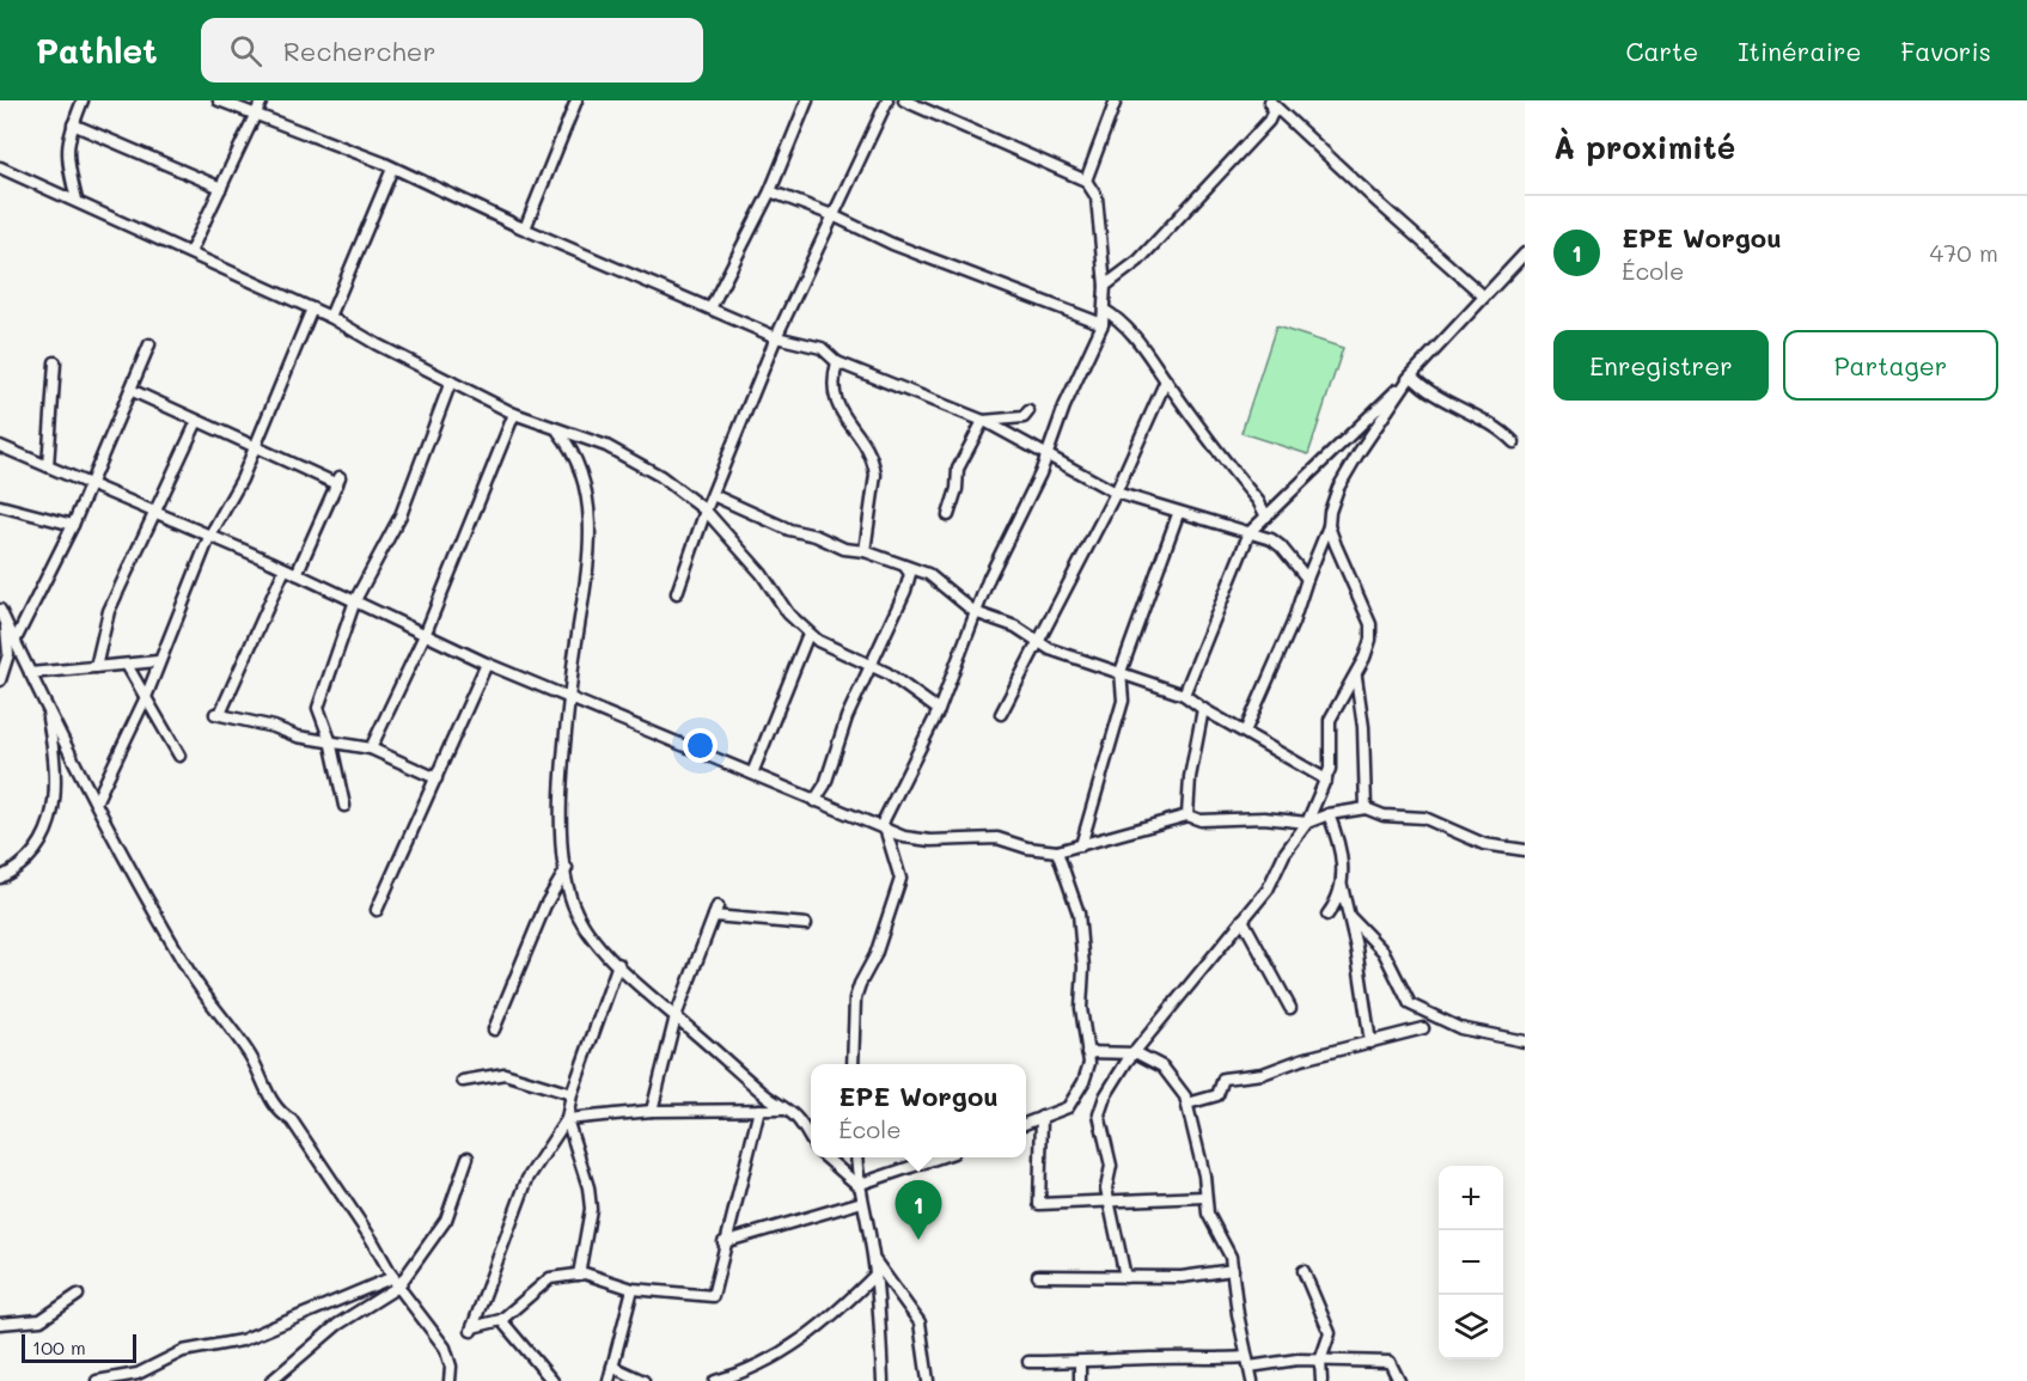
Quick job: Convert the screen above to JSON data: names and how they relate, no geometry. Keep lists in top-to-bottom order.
{
  "scale_bar": "100 m",
  "page": {
    "header": "Pathlet",
    "search": "Rechercher",
    "nav": ["Carte", "Itinéraire", "Favoris"],
    "heading": "À proximité",
    "list": [
      {
        "mark": "1",
        "name": "EPE Worgou",
        "note": "École",
        "value": "470 m"
      }
    ],
    "buttons": ["Enregistrer", "Partager"],
    "popup": ["EPE Worgou", "École"],
    "map_buttons": ["+", "−"],
    "pins": "1",
    "scale": "100 m"
  }
}
